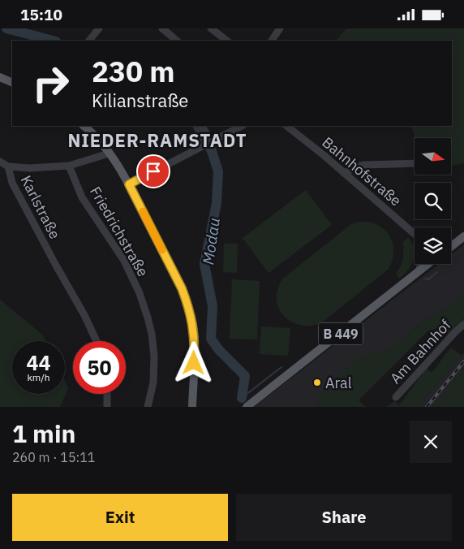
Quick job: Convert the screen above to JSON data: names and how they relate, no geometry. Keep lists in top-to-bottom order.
{
  "streets": {
    "main road": ["B 449"],
    "street": [
      "Bahnhofstraße",
      "Karlstraße",
      "Friedrichstraße",
      "Am Bahnhof"
    ]
  },
  "crossings": [
    ["Karlstraße", "Friedrichstraße"]
  ],
  "districts": ["NIEDER-RAMSTADT"],
  "water": ["Modau"],
  "places": ["Aral"],
  "north": "right",
  "page": {
    "status": "15:10",
    "turn": ["230 m", "Kilianstraße"],
    "speed": "44 km/h",
    "limit": "50",
    "heading": ["1 min", "260 m · 15:11"],
    "buttons": ["Exit", "Share"]
  }
}
